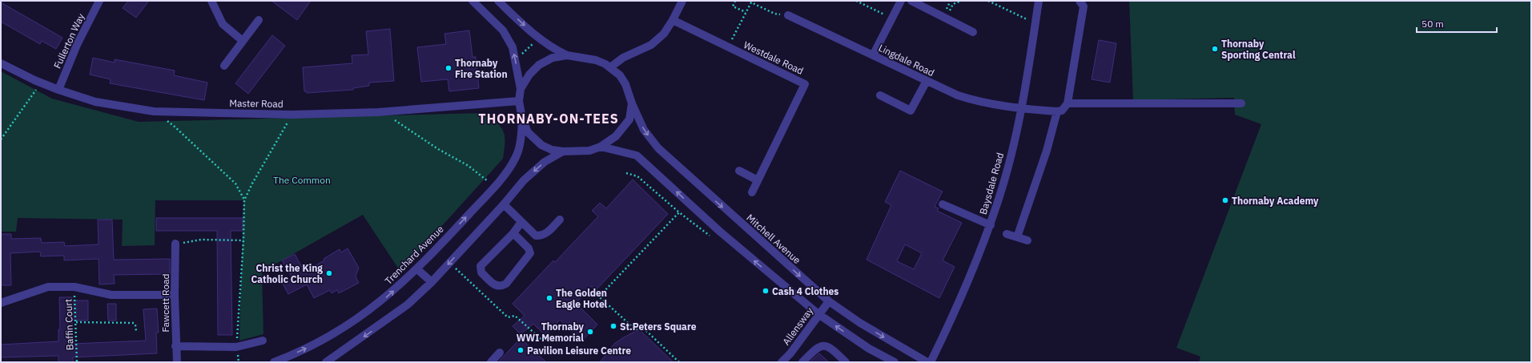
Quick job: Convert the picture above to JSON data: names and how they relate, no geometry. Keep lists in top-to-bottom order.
{
  "streets": {
    "street": [
      "Fullerton Way",
      "Westdale Road",
      "Lingdale Road",
      "Master Road",
      "Baysdale Road",
      "Mitchell Avenue",
      "Trenchard Avenue",
      "Fawcett Road",
      "Allensway"
    ],
    "path": ["Baffin Court"]
  },
  "crossings": [
    ["Fullerton Way", "Master Road"],
    ["Lingdale Road", "Baysdale Road"],
    ["Master Road", "Mitchell Avenue"],
    ["Master Road", "Trenchard Avenue"],
    ["Mitchell Avenue", "Trenchard Avenue"],
    ["Mitchell Avenue", "Allensway"]
  ],
  "districts": ["THORNABY-ON-TEES"],
  "parks": ["The Common"],
  "places": [
    "Thornaby Sporting Central",
    "Thornaby Fire Station",
    "Thornaby Academy",
    "Christ the King Catholic Church",
    "Cash 4 Clothes",
    "The Golden Eagle Hotel",
    "St.Peters Square",
    "Thornaby WWI Memorial",
    "Pavilion Leisure Centre"
  ],
  "scale_bar": "50 m"
}
